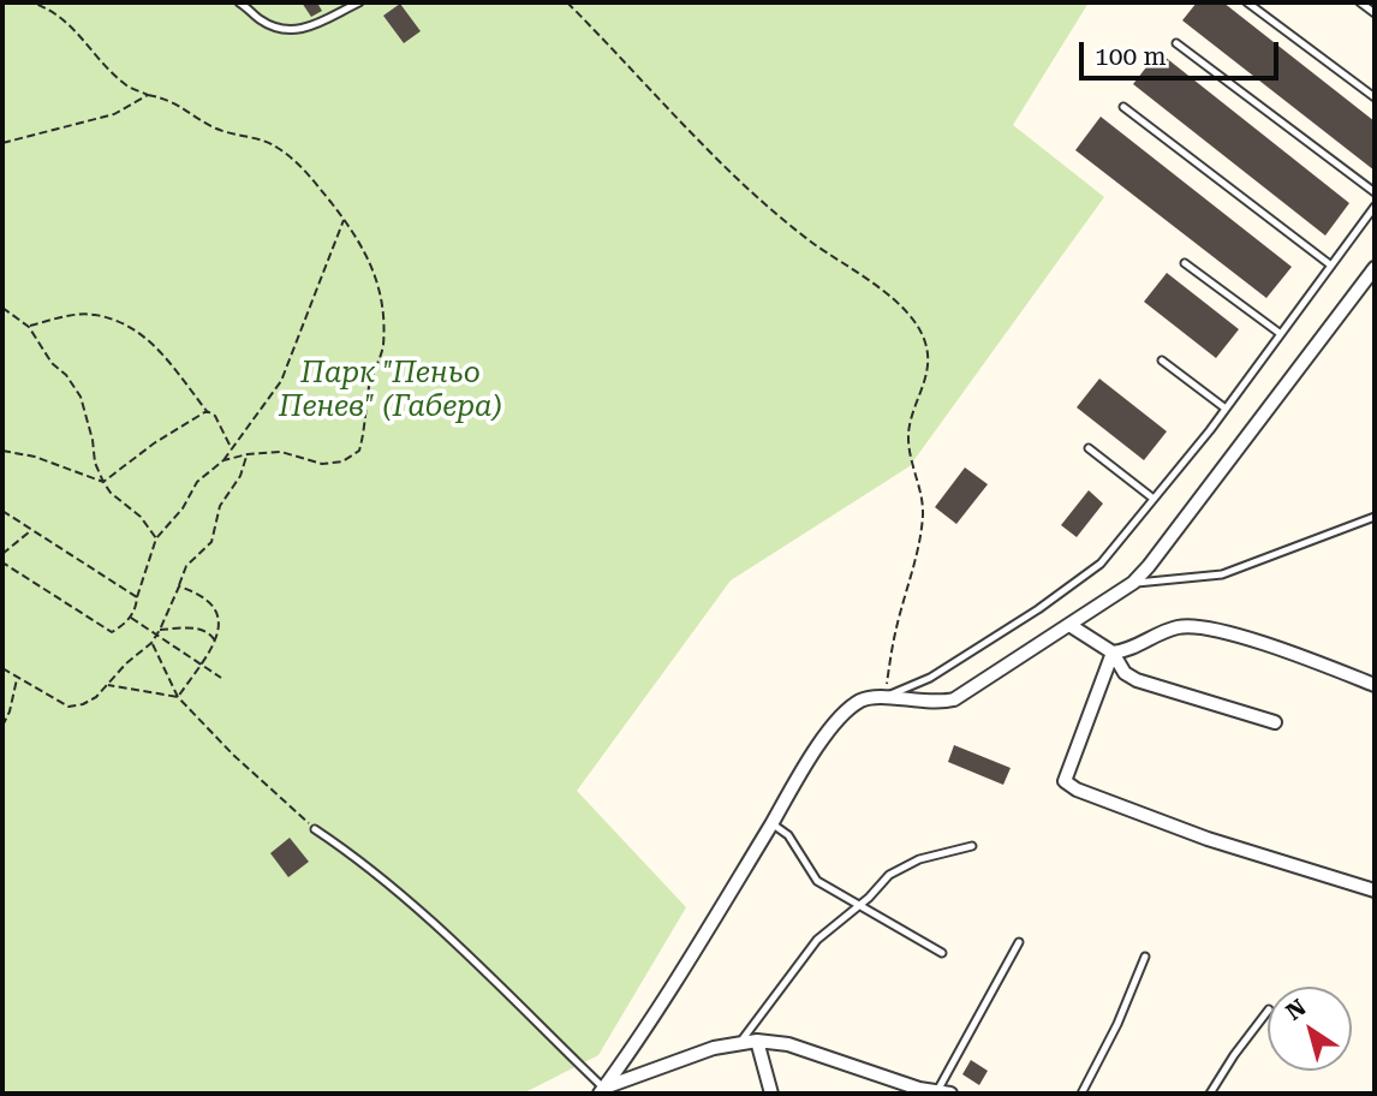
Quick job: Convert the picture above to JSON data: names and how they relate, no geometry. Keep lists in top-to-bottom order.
{
  "parks": ["Парк \"Пеньо Пенев\" (Габера)"],
  "scale_bar": "100 m",
  "north": "top left"
}
